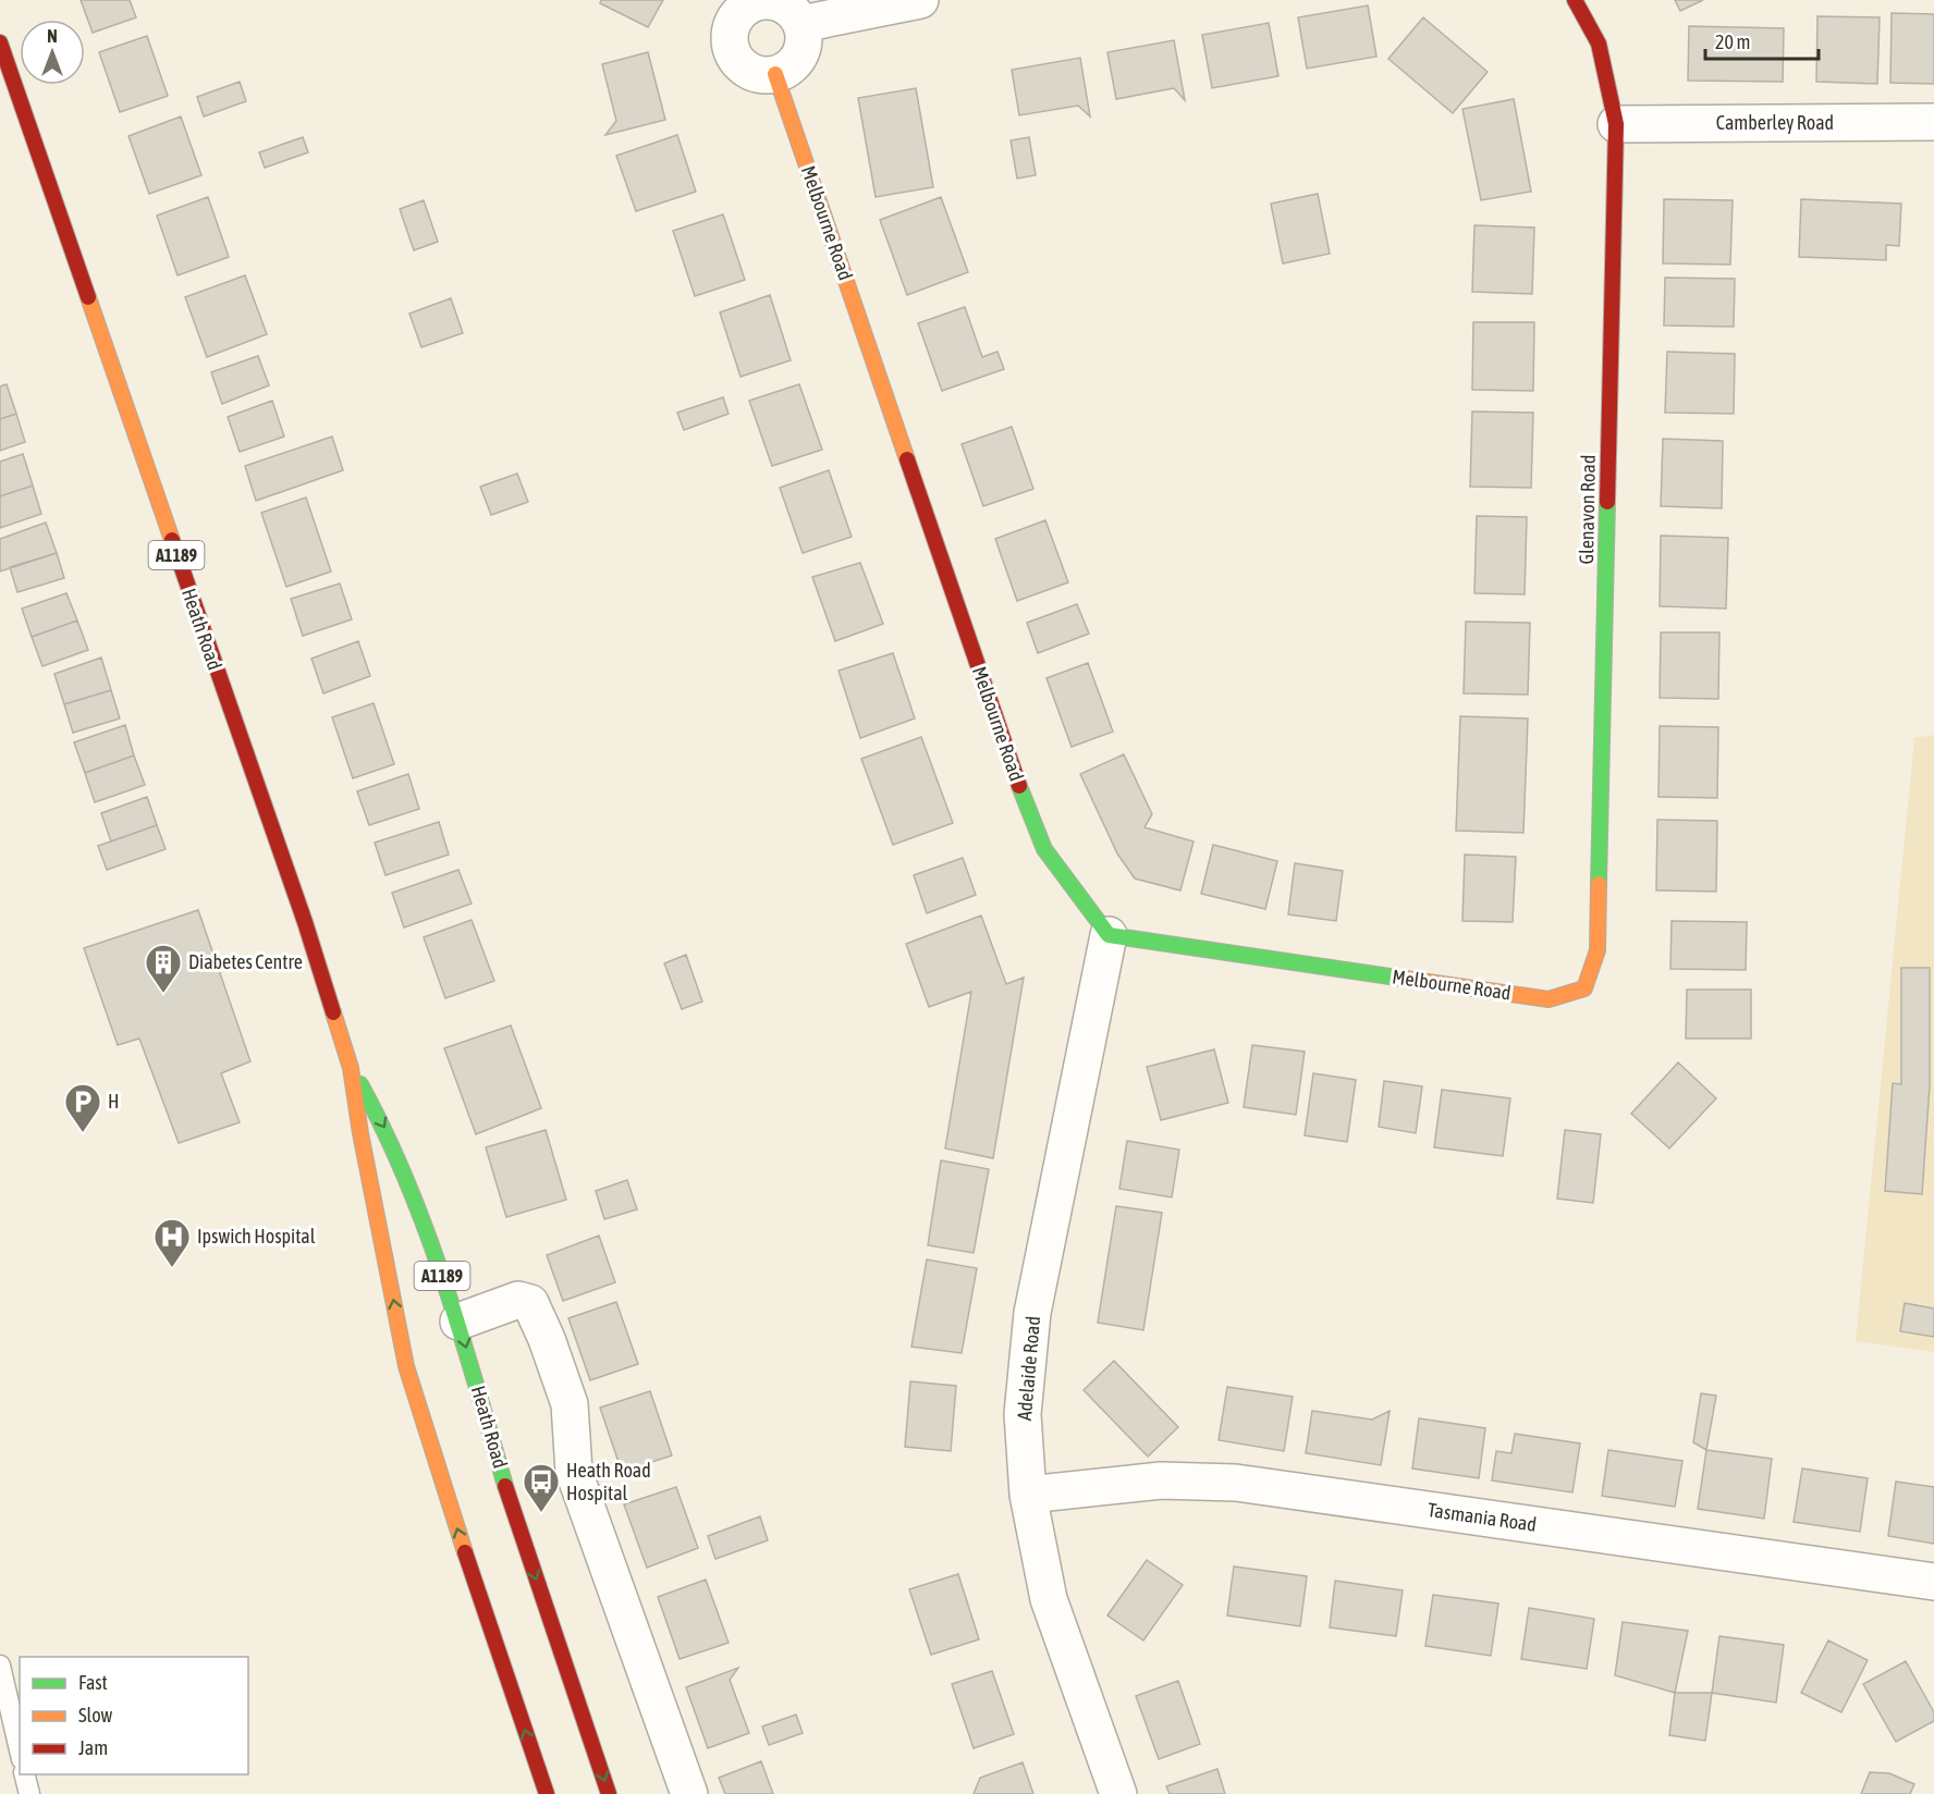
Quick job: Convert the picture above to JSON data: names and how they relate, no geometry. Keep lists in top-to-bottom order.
{
  "streets": {
    "main road": [
      "Melbourne Road",
      "Glenavon Road",
      "A1189",
      "Heath Road"
    ],
    "street": ["Camberley Road", "Adelaide Road", "Tasmania Road"]
  },
  "crossings": [
    ["Camberley Road", "Glenavon Road"],
    ["Melbourne Road", "Glenavon Road"],
    ["Melbourne Road", "Adelaide Road"],
    ["Adelaide Road", "Tasmania Road"]
  ],
  "places": {
    "building": ["Diabetes Centre"],
    "parking": ["H"],
    "hospital": ["Ipswich Hospital"],
    "bus stop": ["Heath Road Hospital"]
  },
  "legend": ["Fast", "Slow", "Jam"],
  "scale_bar": "20 m",
  "north": "top"
}
